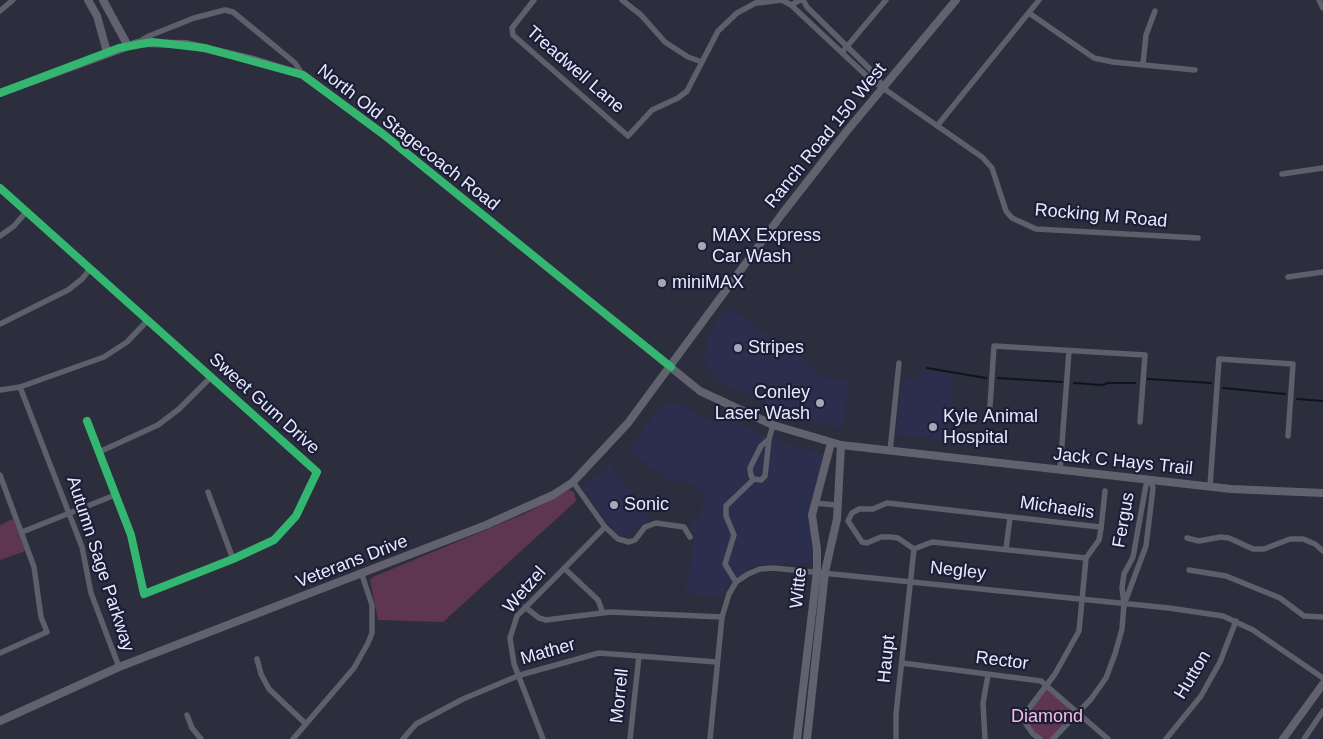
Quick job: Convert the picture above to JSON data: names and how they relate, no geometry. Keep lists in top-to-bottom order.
{
  "streets": {
    "main road": [
      "Ranch Road 150 West",
      "North Old Stagecoach Road",
      "Jack C Hays Trail",
      "Veterans Drive",
      "Witte"
    ],
    "street": [
      "Treadwell Lane",
      "Rocking M Road",
      "Sweet Gum Drive",
      "Michaelis",
      "Fergus",
      "Autumn Sage Parkway",
      "Negley",
      "Wetzel",
      "Mather",
      "Haupt",
      "Rector",
      "Hutton",
      "Morrell"
    ]
  },
  "crossings": [
    ["Ranch Road 150 West", "North Old Stagecoach Road"],
    ["Ranch Road 150 West", "Rocking M Road"],
    ["Ranch Road 150 West", "Jack C Hays Trail"],
    ["Ranch Road 150 West", "Veterans Drive"],
    ["North Old Stagecoach Road", "Jack C Hays Trail"],
    ["North Old Stagecoach Road", "Veterans Drive"],
    ["Jack C Hays Trail", "Fergus"],
    ["Jack C Hays Trail", "Veterans Drive"],
    ["Jack C Hays Trail", "Witte"],
    ["Fergus", "Negley"],
    ["Fergus", "Rector"],
    ["Veterans Drive", "Autumn Sage Parkway"],
    ["Negley", "Witte"],
    ["Negley", "Haupt"],
    ["Negley", "Hutton"],
    ["Wetzel", "Mather"],
    ["Mather", "Morrell"],
    ["Haupt", "Rector"]
  ],
  "parks": ["Diamond"],
  "places": [
    "MAX Express Car Wash",
    "miniMAX",
    "Stripes",
    "Conley Laser Wash",
    "Kyle Animal Hospital",
    "Sonic"
  ]
}
